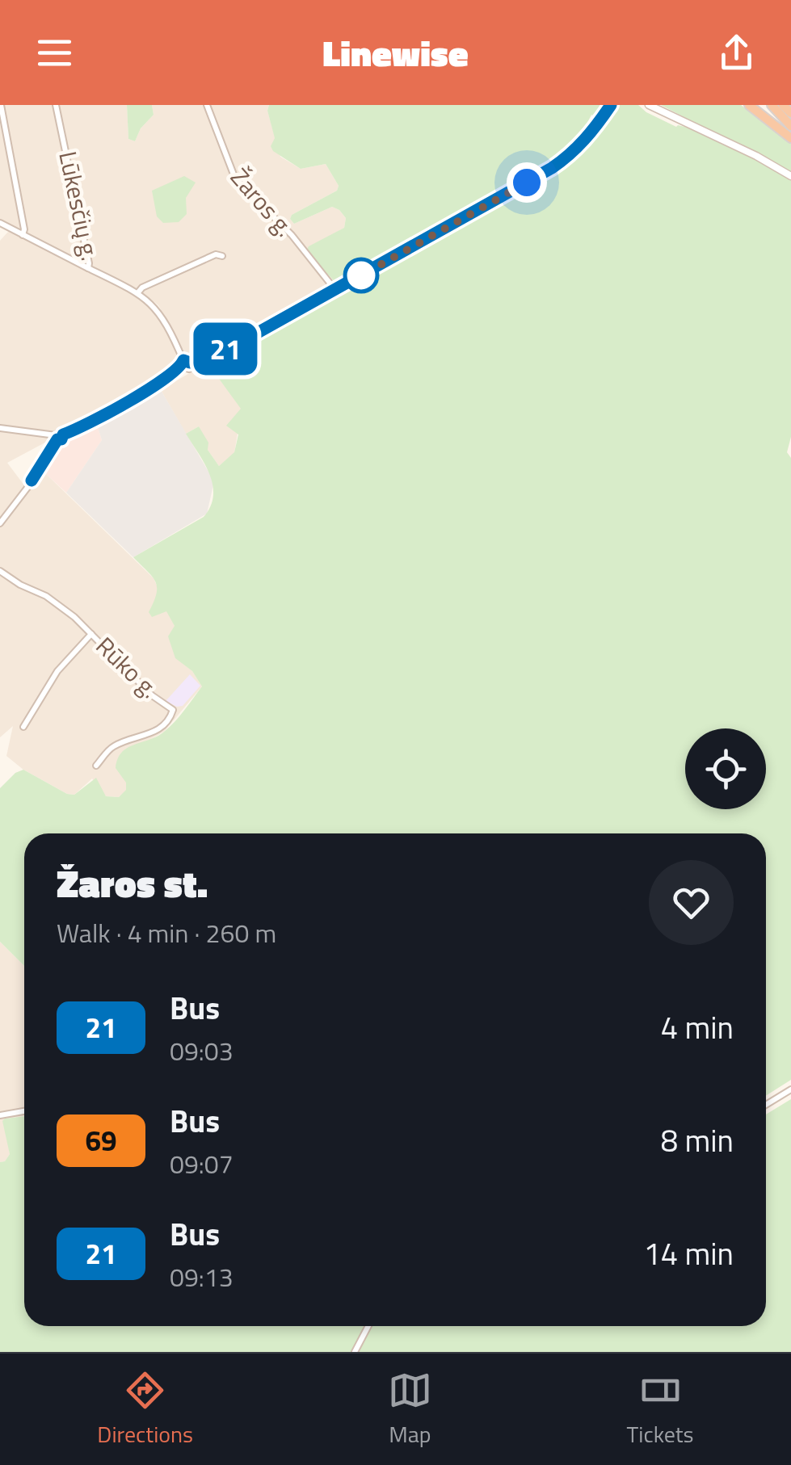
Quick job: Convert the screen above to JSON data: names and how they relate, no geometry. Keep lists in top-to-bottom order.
{
  "streets": {
    "street": ["Žaros g.", "Lūkesčių g.", "Rūko g."]
  },
  "lines": ["bus line 21"],
  "page": {
    "header": "Linewise",
    "on_map": "21",
    "heading": ["Žaros st.", "Walk · 4 min · 260 m"],
    "list": [
      {
        "mark": "21",
        "name": "Bus",
        "note": "09:03",
        "value": "4 min"
      },
      {
        "mark": "69",
        "name": "Bus",
        "note": "09:07",
        "value": "8 min"
      },
      {
        "mark": "21",
        "name": "Bus",
        "note": "09:13",
        "value": "14 min"
      }
    ],
    "tabs": ["Directions", "Map", "Tickets"]
  }
}
